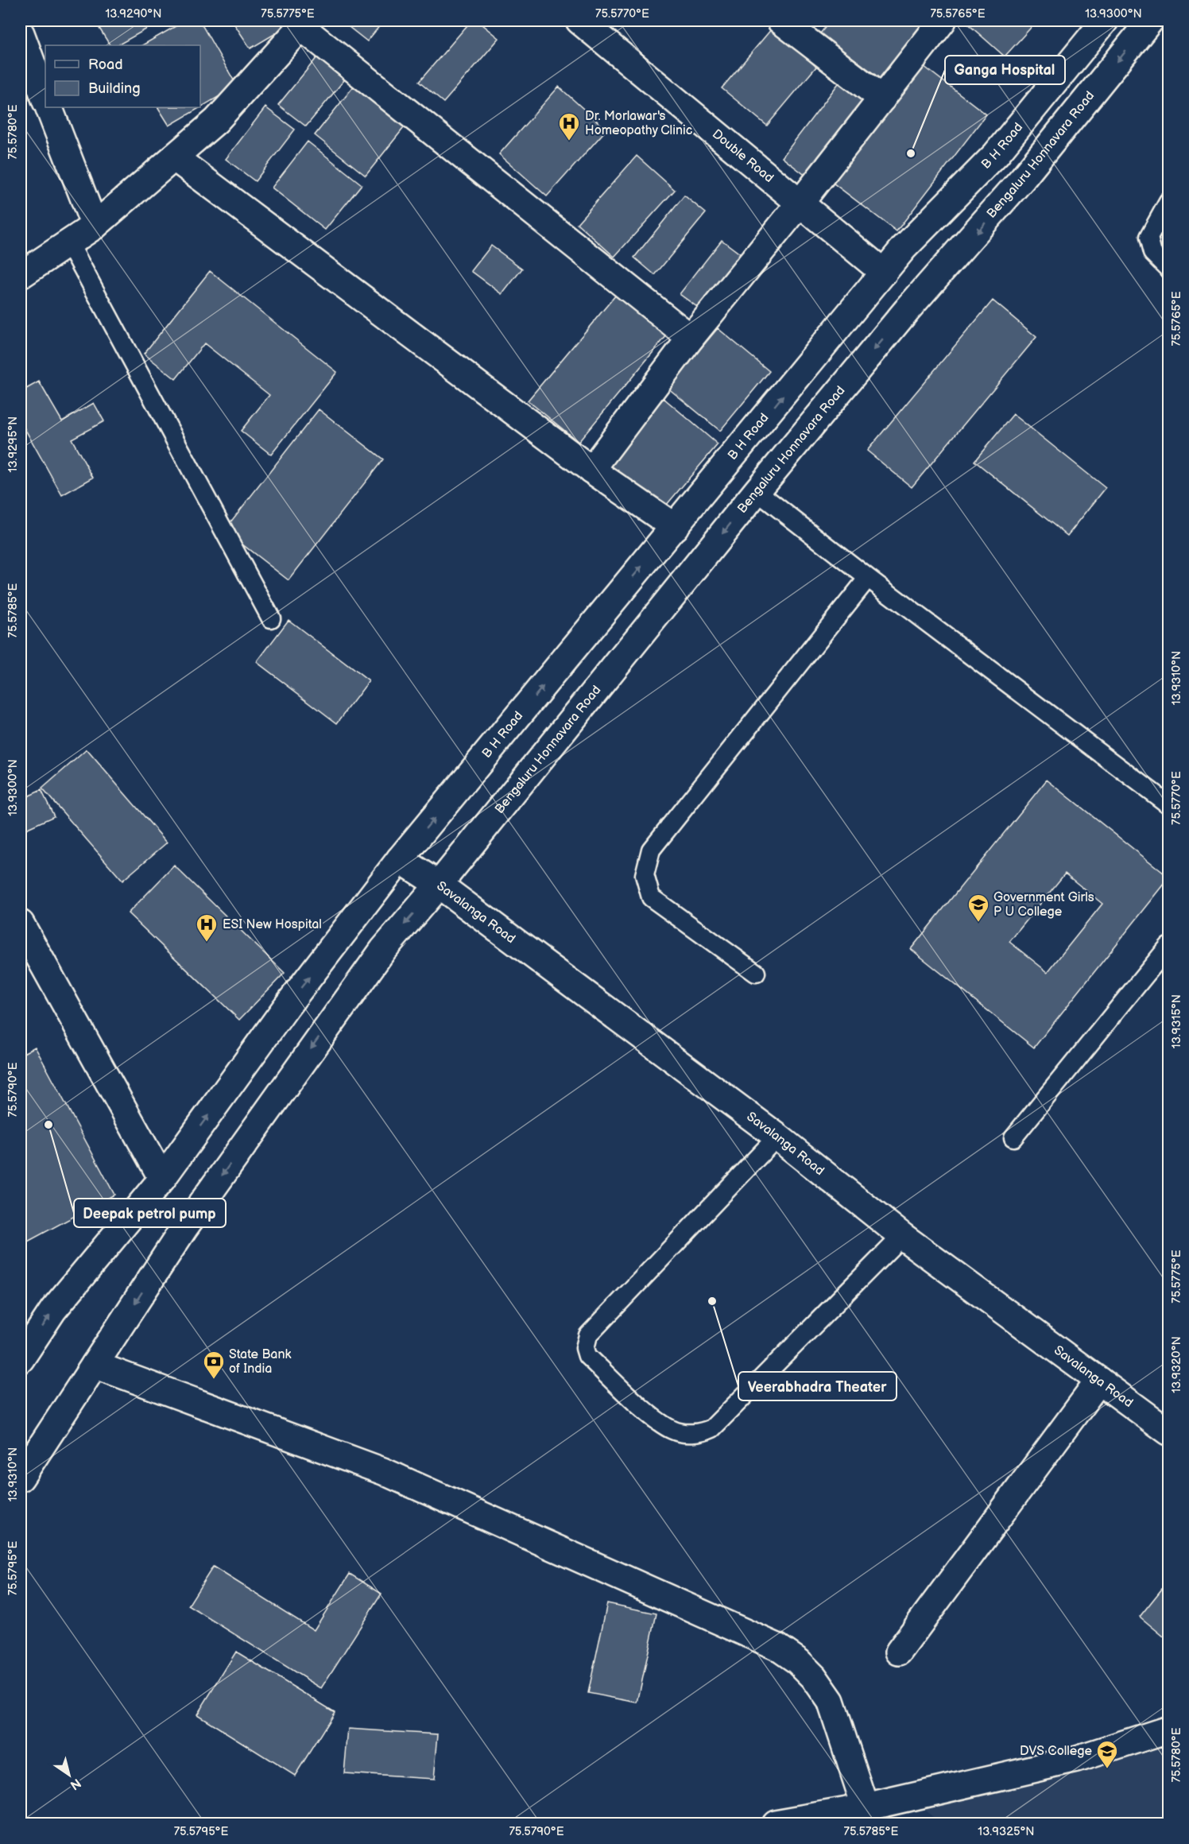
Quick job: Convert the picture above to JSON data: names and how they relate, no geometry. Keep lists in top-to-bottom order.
{
  "streets": {
    "street": [
      "B H Road",
      "Bengaluru Honnavara Road",
      "Double Road",
      "Savalanga Road"
    ]
  },
  "crossings": [
    ["B H Road", "Double Road"],
    ["B H Road", "Savalanga Road"],
    ["Bengaluru Honnavara Road", "Savalanga Road"]
  ],
  "one_way": ["B H Road"],
  "places": {
    "hospital": ["Dr. Morlawar's Homeopathy Clinic", "ESI New Hospital"],
    "other": ["Ganga Hospital", "Deepak petrol pump", "Veerabhadra Theater"],
    "school or university": ["Government Girls P U College", "DVS College"],
    "bank": ["State Bank of India"]
  },
  "legend": ["Road", "Building"],
  "north": "bottom right",
  "coordinates": [
    "13.9290°N",
    "75.5775°E",
    "75.5770°E",
    "75.5765°E",
    "13.9300°N",
    "75.5780°E",
    "13.9295°N",
    "75.5785°E",
    "13.9310°N",
    "13.9315°N",
    "75.5790°E",
    "13.9320°N",
    "75.5795°E",
    "13.9325°N"
  ]
}
